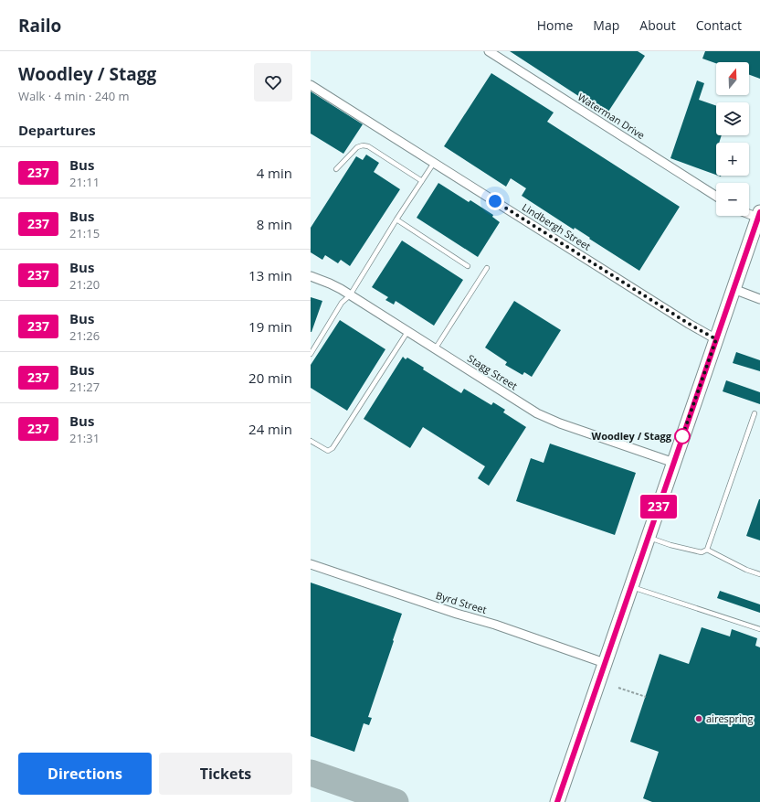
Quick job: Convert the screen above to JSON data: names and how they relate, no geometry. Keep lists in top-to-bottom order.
{
  "streets": {
    "street": [
      "Waterman Drive",
      "Lindbergh Street",
      "Stagg Street",
      "Byrd Street"
    ]
  },
  "places": ["Woodley / Stagg", "airespring"],
  "lines": ["bus line 237"],
  "north": "top",
  "page": {
    "header": "Railo",
    "nav": [
      "Home",
      "Map",
      "About",
      "Contact"
    ],
    "heading": [
      ["Woodley / Stagg", "Walk · 4 min · 240 m"],
      "Departures"
    ],
    "on_map": "237",
    "map_buttons": ["+", "−"],
    "list": [
      {
        "mark": "237",
        "name": "Bus",
        "note": "21:11",
        "value": "4 min"
      },
      {
        "mark": "237",
        "name": "Bus",
        "note": "21:15",
        "value": "8 min"
      },
      {
        "mark": "237",
        "name": "Bus",
        "note": "21:20",
        "value": "13 min"
      },
      {
        "mark": "237",
        "name": "Bus",
        "note": "21:26",
        "value": "19 min"
      },
      {
        "mark": "237",
        "name": "Bus",
        "note": "21:27",
        "value": "20 min"
      },
      {
        "mark": "237",
        "name": "Bus",
        "note": "21:31",
        "value": "24 min"
      }
    ],
    "buttons": ["Directions", "Tickets"]
  }
}
